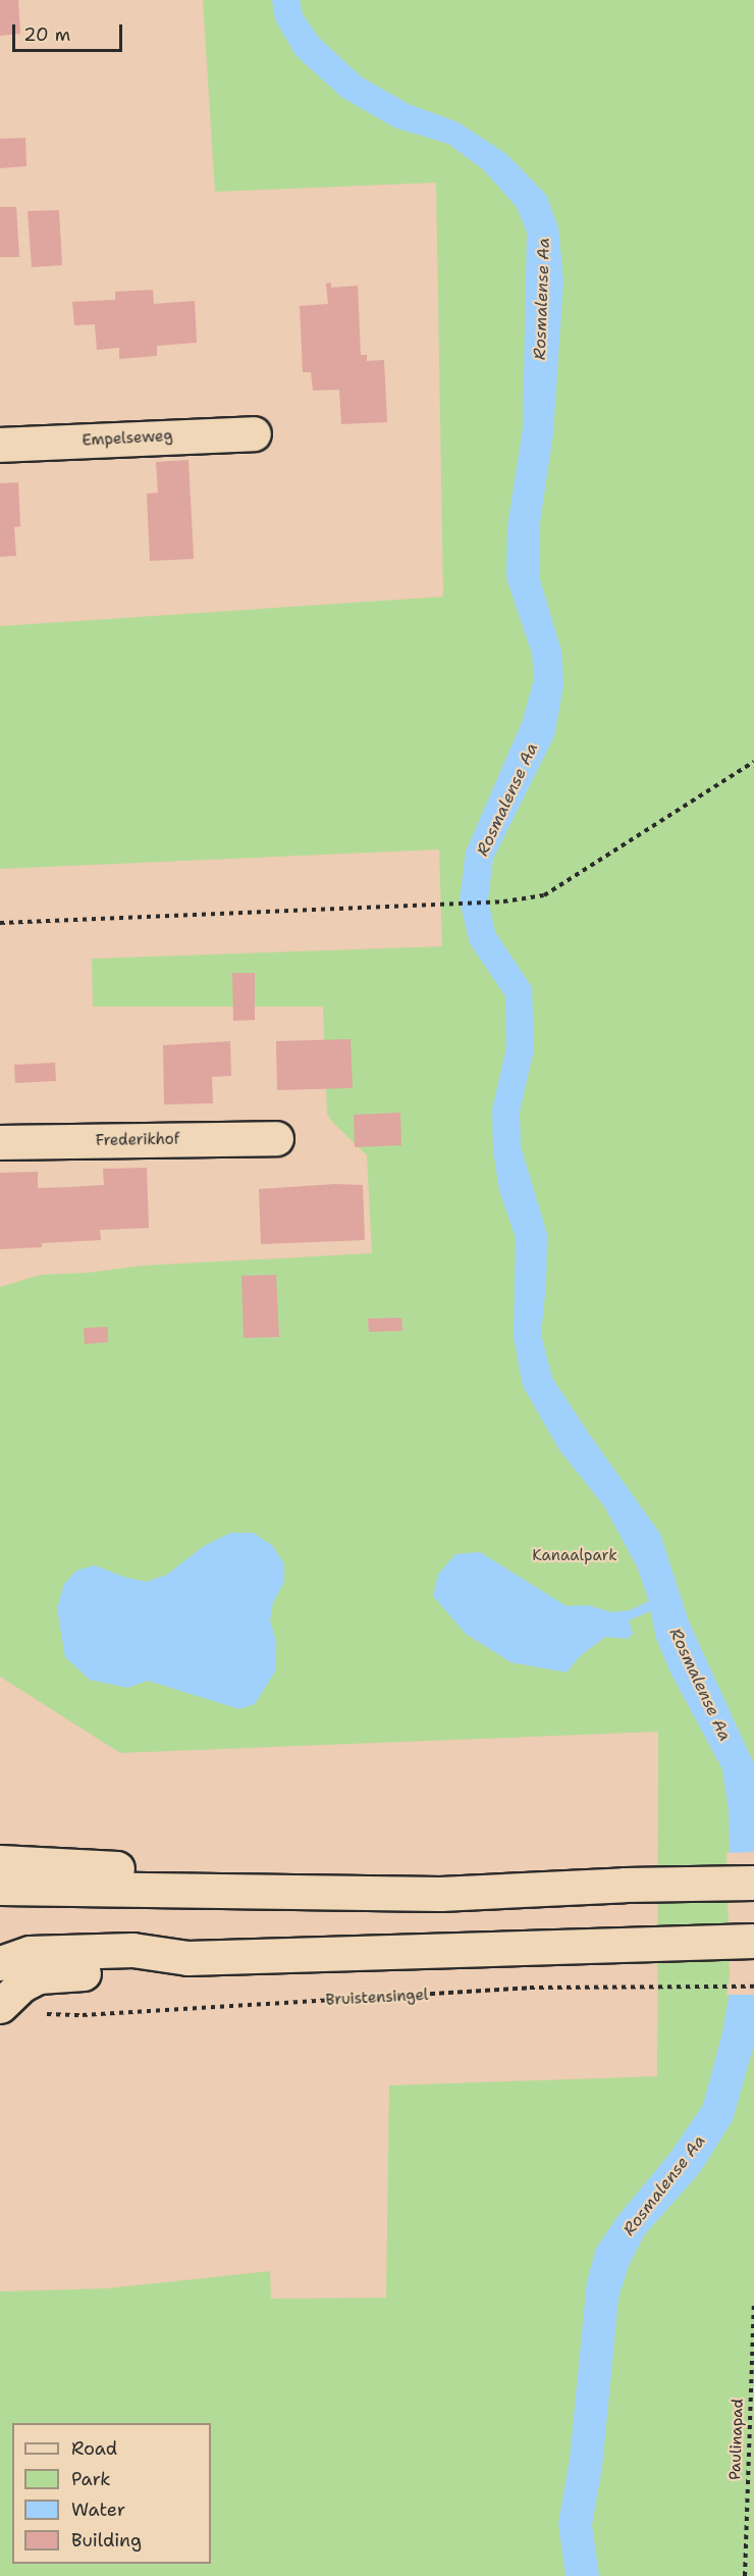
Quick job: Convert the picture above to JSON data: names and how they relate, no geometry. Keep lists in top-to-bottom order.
{
  "streets": {
    "main road": ["Empelseweg", "Frederikhof"],
    "path": ["Bruistensingel", "Paulinapad"]
  },
  "water": ["Rosmalense Aa"],
  "parks": ["Kanaalpark"],
  "legend": [
    "Road",
    "Park",
    "Water",
    "Building"
  ],
  "scale_bar": "20 m"
}
